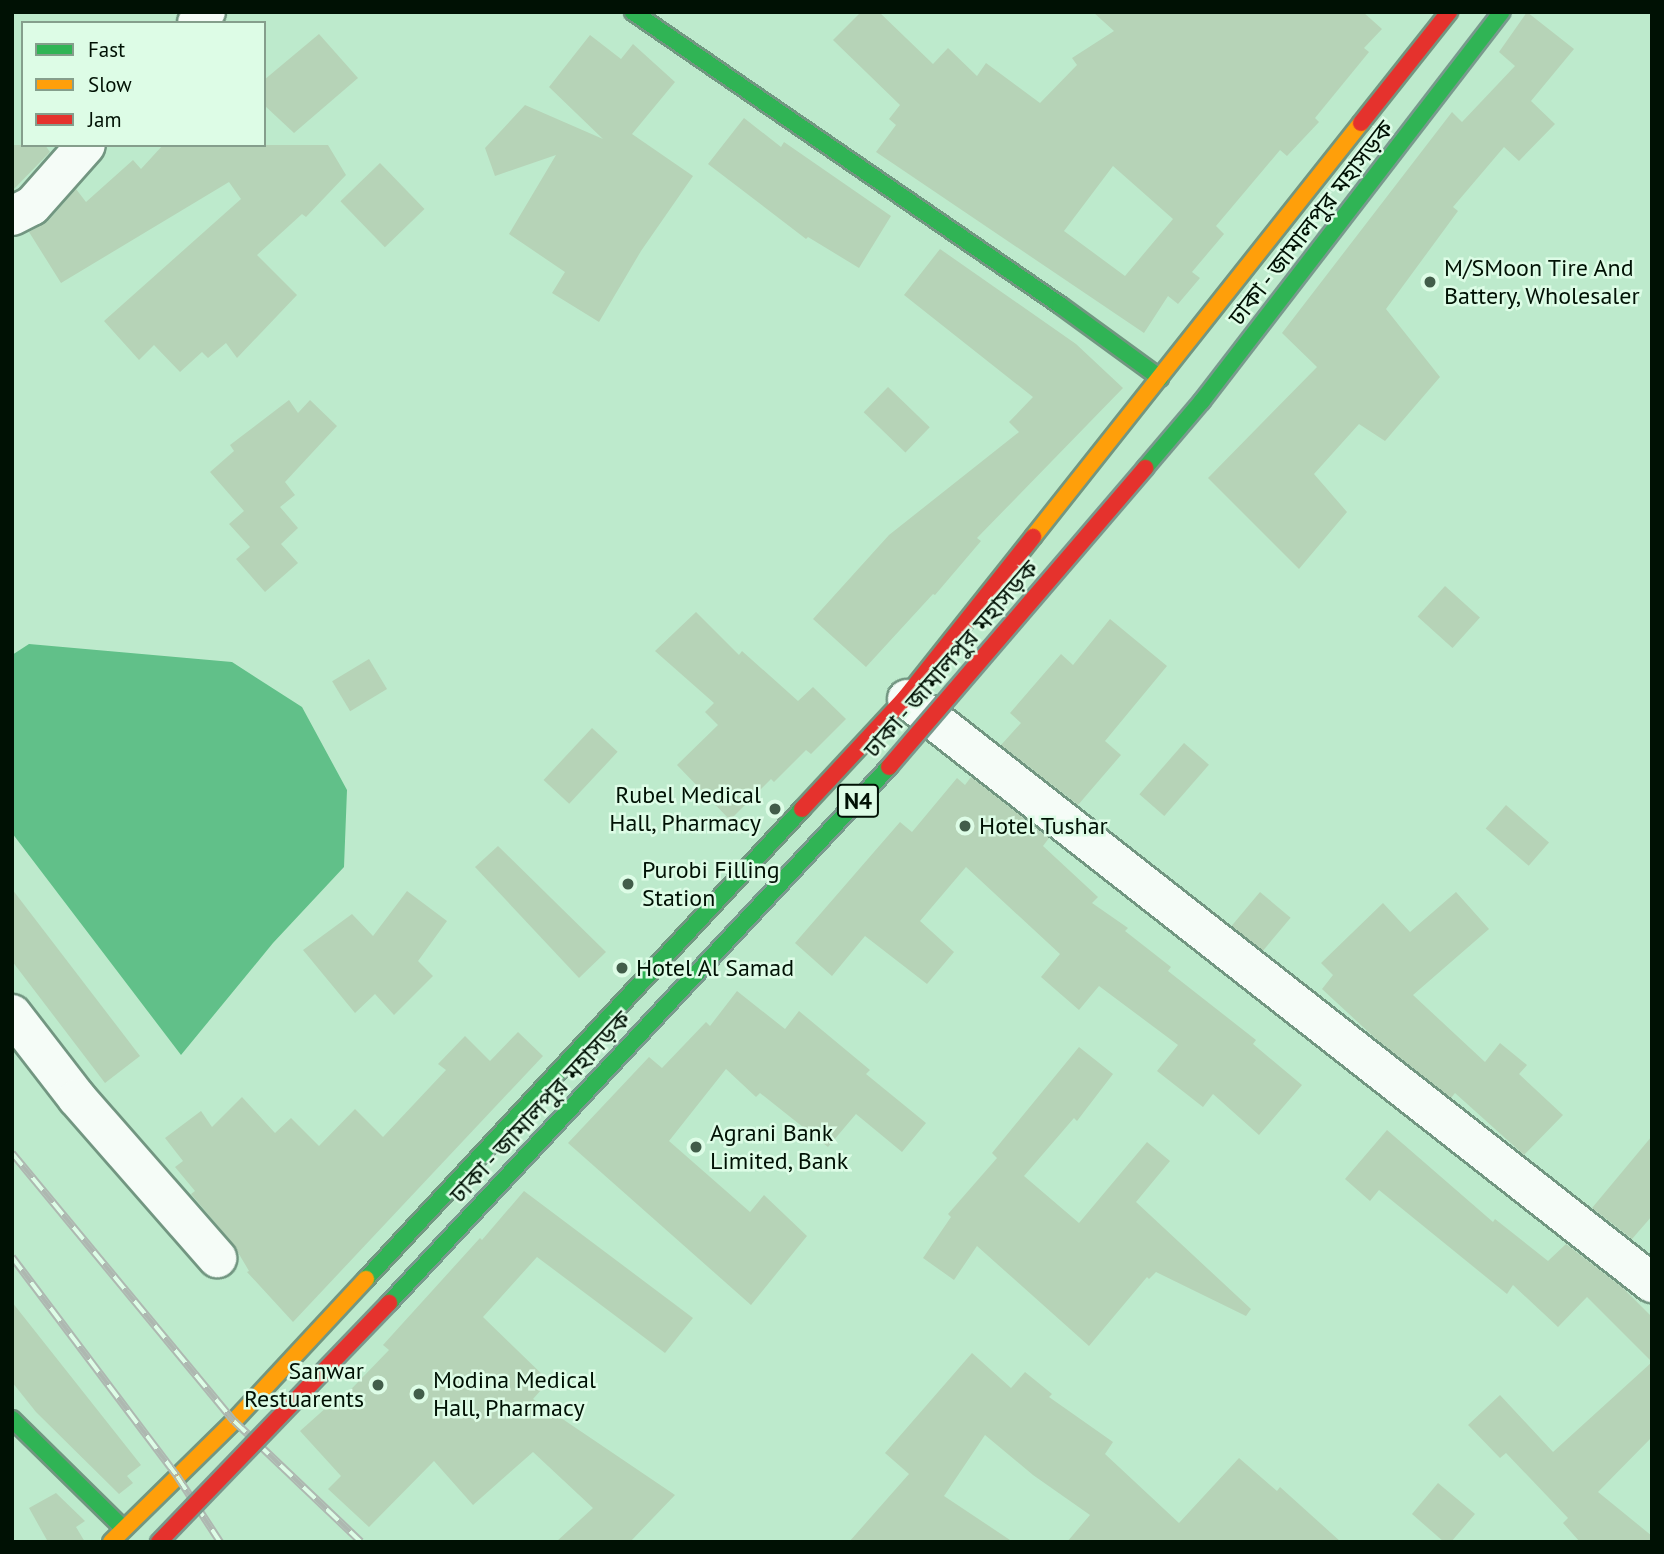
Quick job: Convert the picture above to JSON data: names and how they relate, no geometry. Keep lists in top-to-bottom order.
{
  "streets": {
    "main road": ["ঢাকা - জামালপুর মহাসড়ক", "N4"]
  },
  "places": [
    "M/SMoon Tire And Battery, Wholesaler",
    "Rubel Medical Hall, Pharmacy",
    "Hotel Tushar",
    "Purobi Filling Station",
    "Hotel Al Samad",
    "Agrani Bank Limited, Bank",
    "Sanwar Restuarents",
    "Modina Medical Hall, Pharmacy"
  ],
  "legend": ["Fast", "Slow", "Jam"]
}
